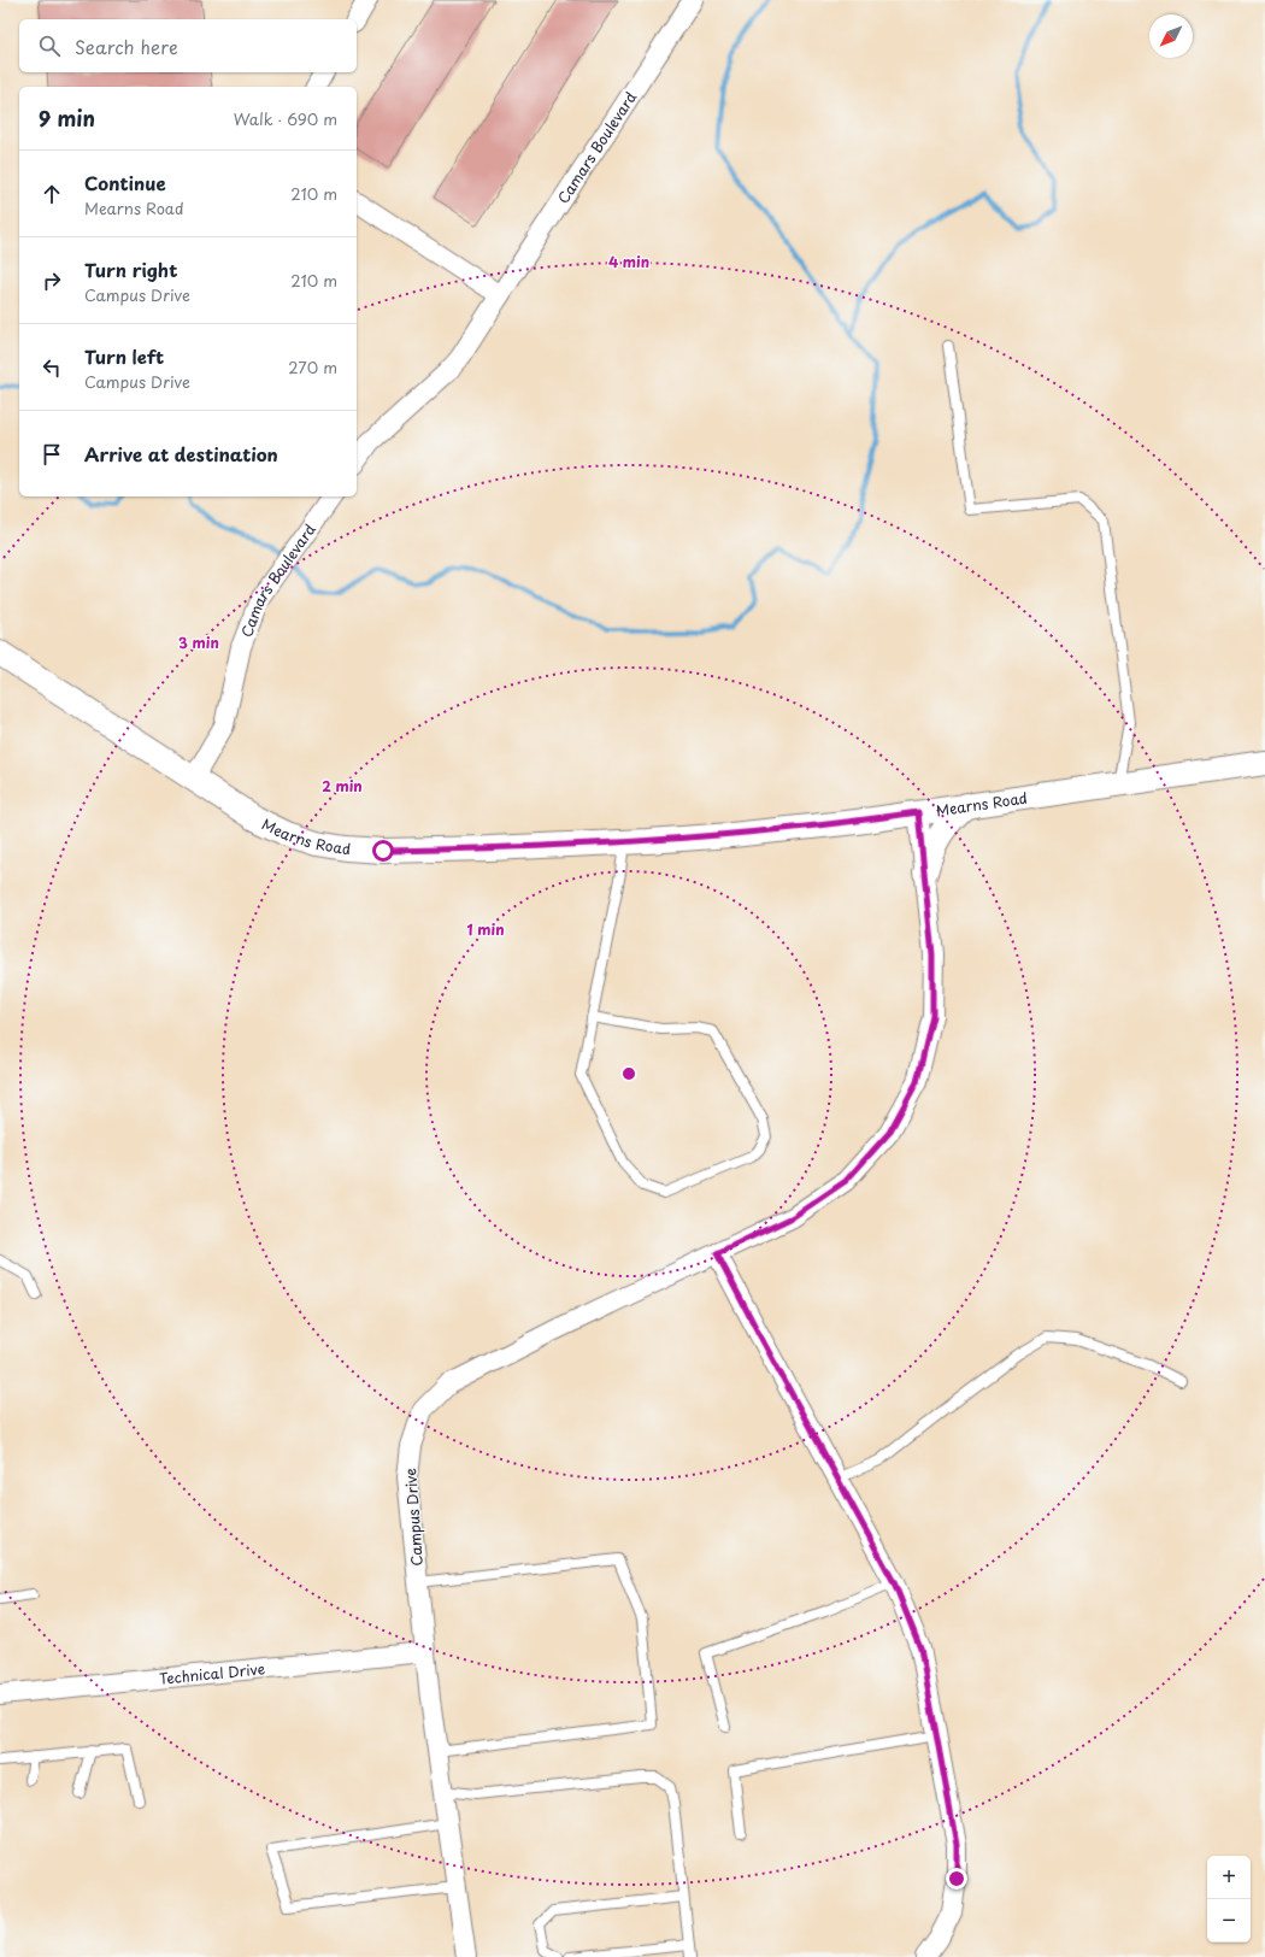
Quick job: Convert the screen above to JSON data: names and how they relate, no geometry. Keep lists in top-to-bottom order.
{
  "streets": {
    "street": [
      "Camars Boulevard",
      "Mearns Road",
      "Campus Drive",
      "Technical Drive"
    ]
  },
  "crossings": [
    ["Camars Boulevard", "Mearns Road"],
    ["Mearns Road", "Campus Drive"],
    ["Campus Drive", "Technical Drive"]
  ],
  "north": "bottom left",
  "page": {
    "search": "Search here",
    "heading": ["9 min", "Walk · 690 m"],
    "list": [
      ["Continue", "Mearns Road", "210 m"],
      ["Turn right", "Campus Drive", "210 m"],
      ["Turn left", "Campus Drive", "270 m"],
      "Arrive at destination"
    ],
    "map_buttons": ["+", "−"]
  },
  "rings": [
    "4 min",
    "3 min",
    "2 min",
    "1 min"
  ]
}
